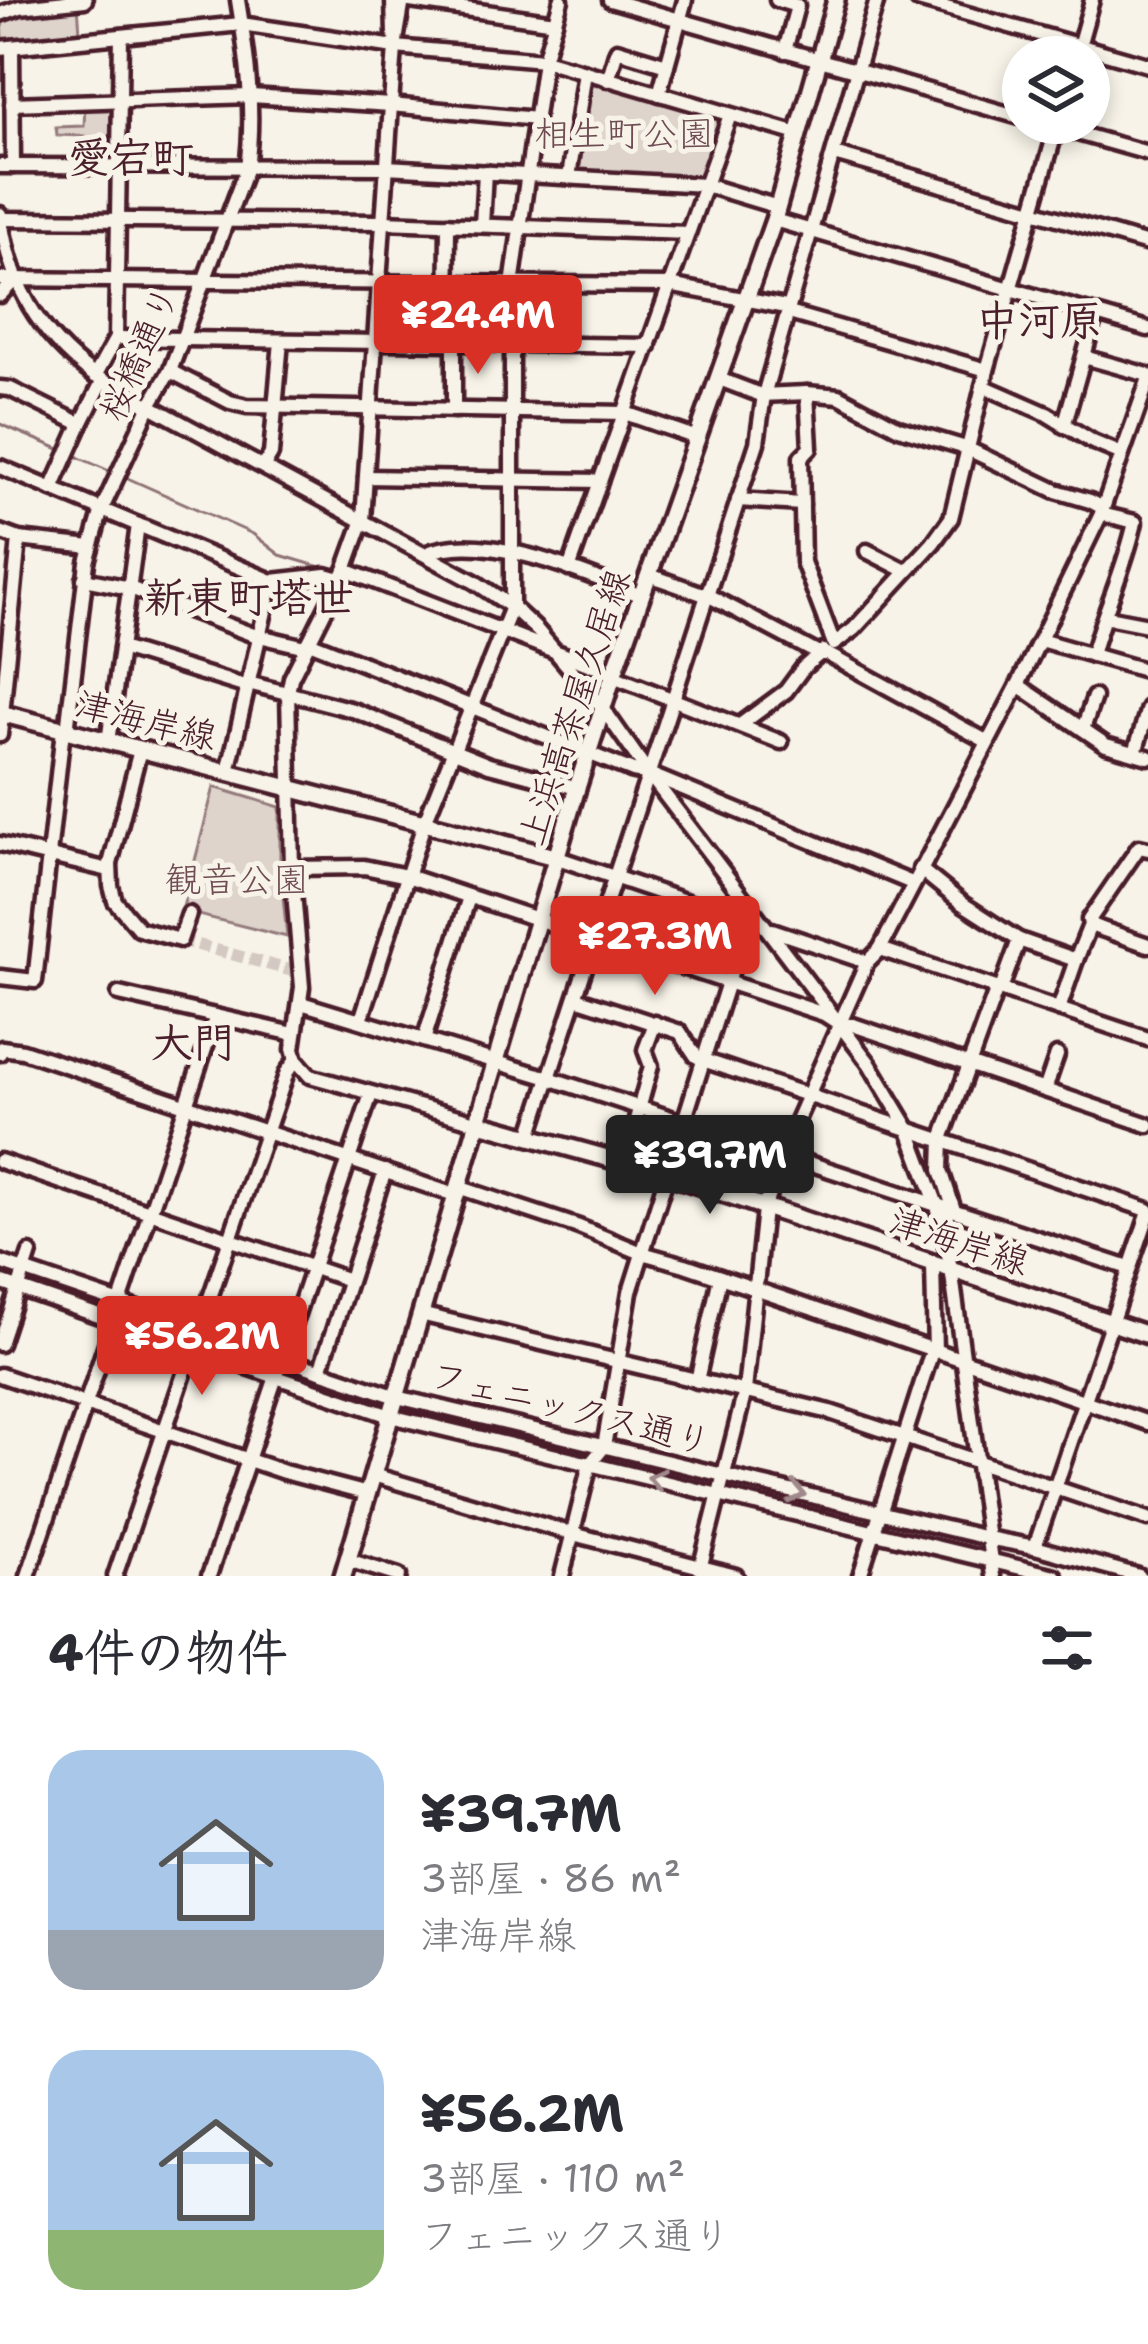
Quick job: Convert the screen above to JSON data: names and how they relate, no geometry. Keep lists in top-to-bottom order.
{
  "streets": {
    "main road": ["上浜高茶屋久居線", "津海岸線"],
    "street": ["桜橋通り", "フェニックス通り"]
  },
  "crossings": [
    ["桜橋通り", "津海岸線"],
    ["上浜高茶屋久居線", "津海岸線"],
    ["上浜高茶屋久居線", "フェニックス通り"]
  ],
  "districts": [
    "愛宕町",
    "中河原",
    "新東町塔世",
    "大門"
  ],
  "parks": ["相生町公園", "観音公園"],
  "page": {
    "price": [
      "¥24.4M",
      "¥27.3M",
      "¥39.7M",
      "¥56.2M"
    ],
    "heading": "4件の物件",
    "list": [
      {
        "name": "¥39.7M",
        "note": "3部屋 · 86 m² · 津海岸線"
      },
      {
        "name": "¥56.2M",
        "note": "3部屋 · 110 m² · フェニックス通り"
      }
    ]
  }
}
